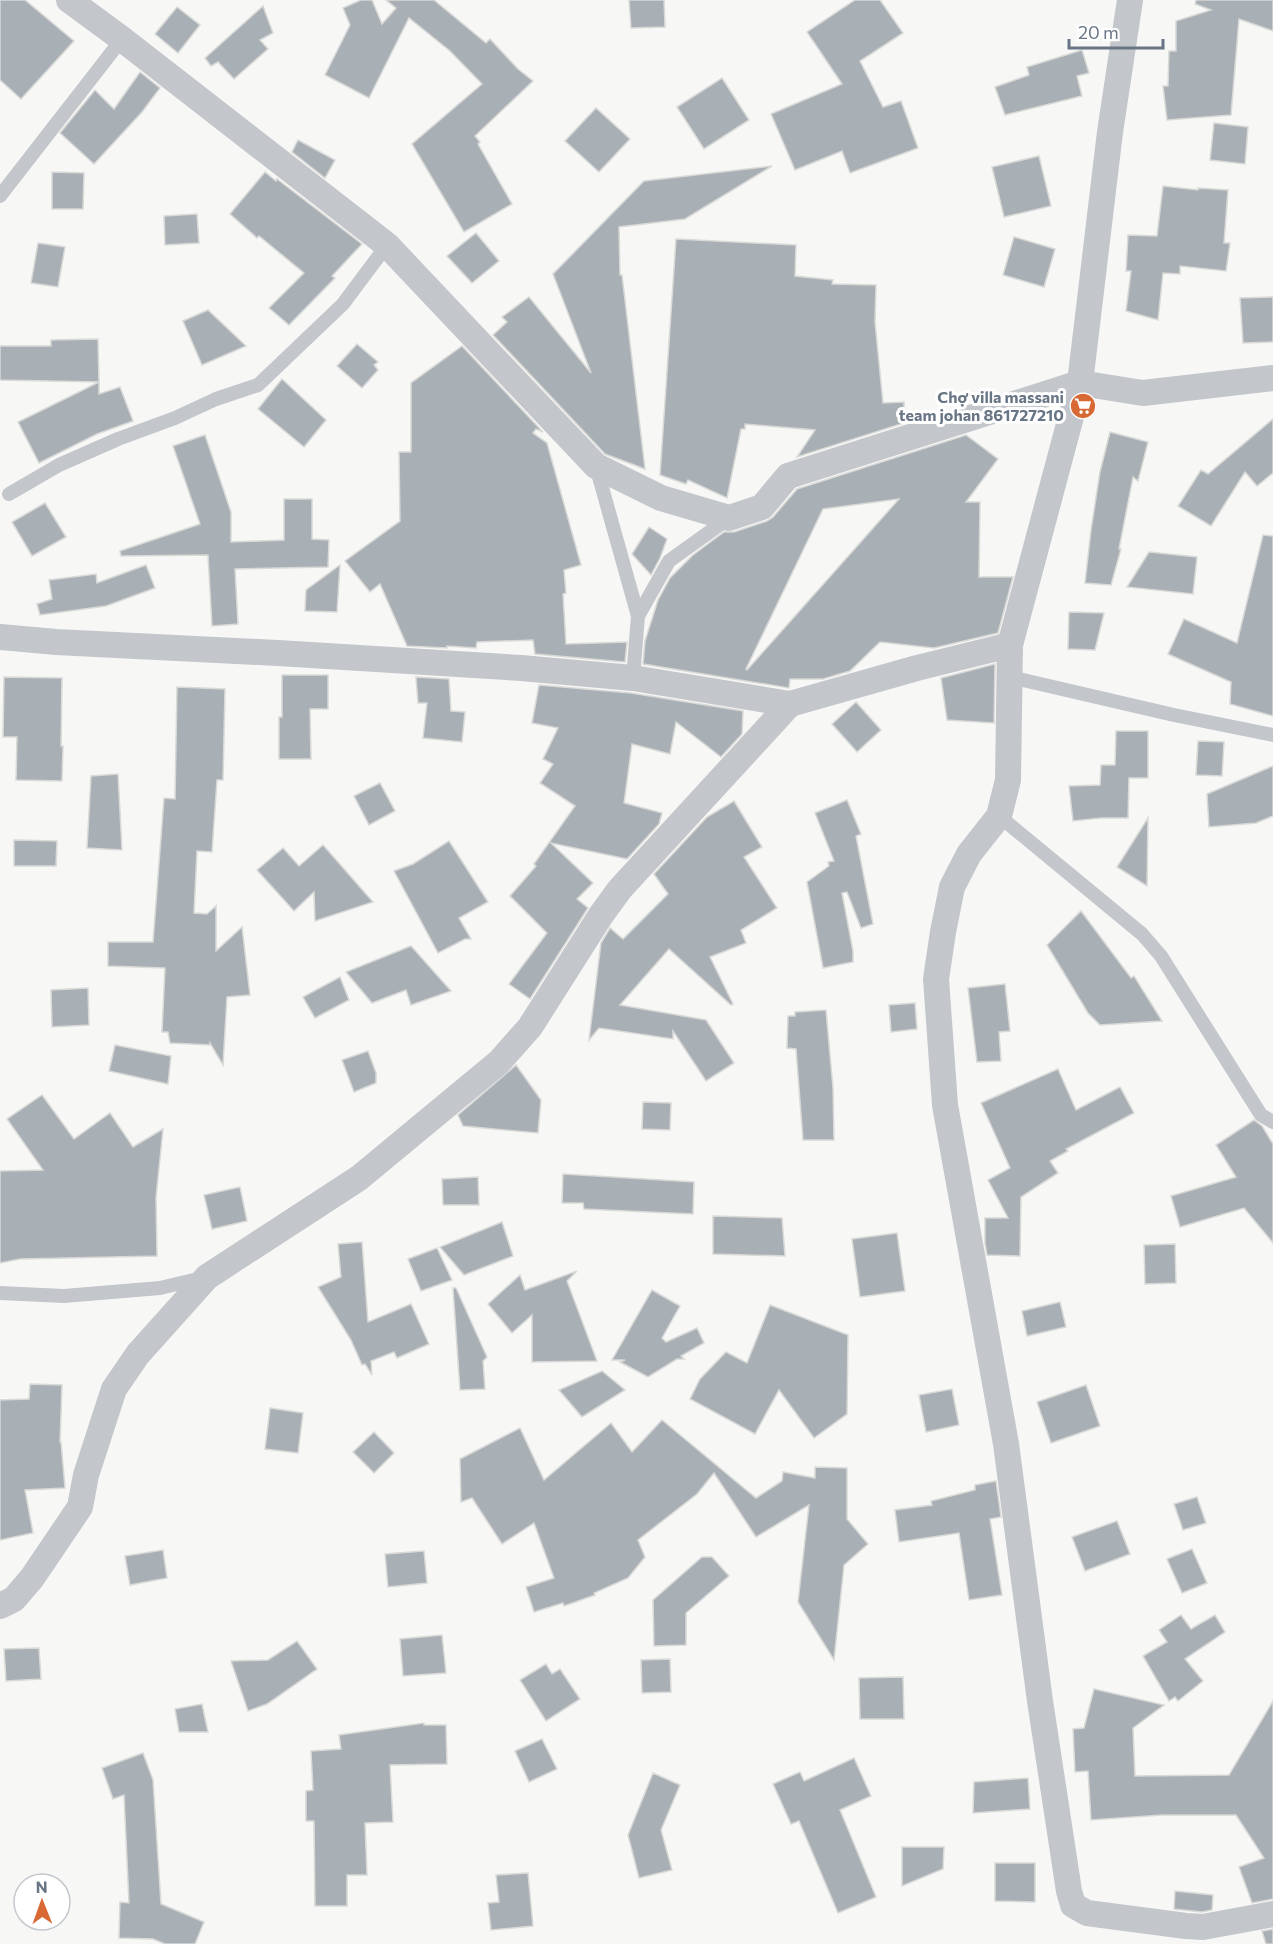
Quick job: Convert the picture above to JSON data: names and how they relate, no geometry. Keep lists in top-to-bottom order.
{
  "places": {
    "supermarket": ["Chợ villa massani team johan 861727210"]
  },
  "scale_bar": "20 m",
  "north": "top"
}
